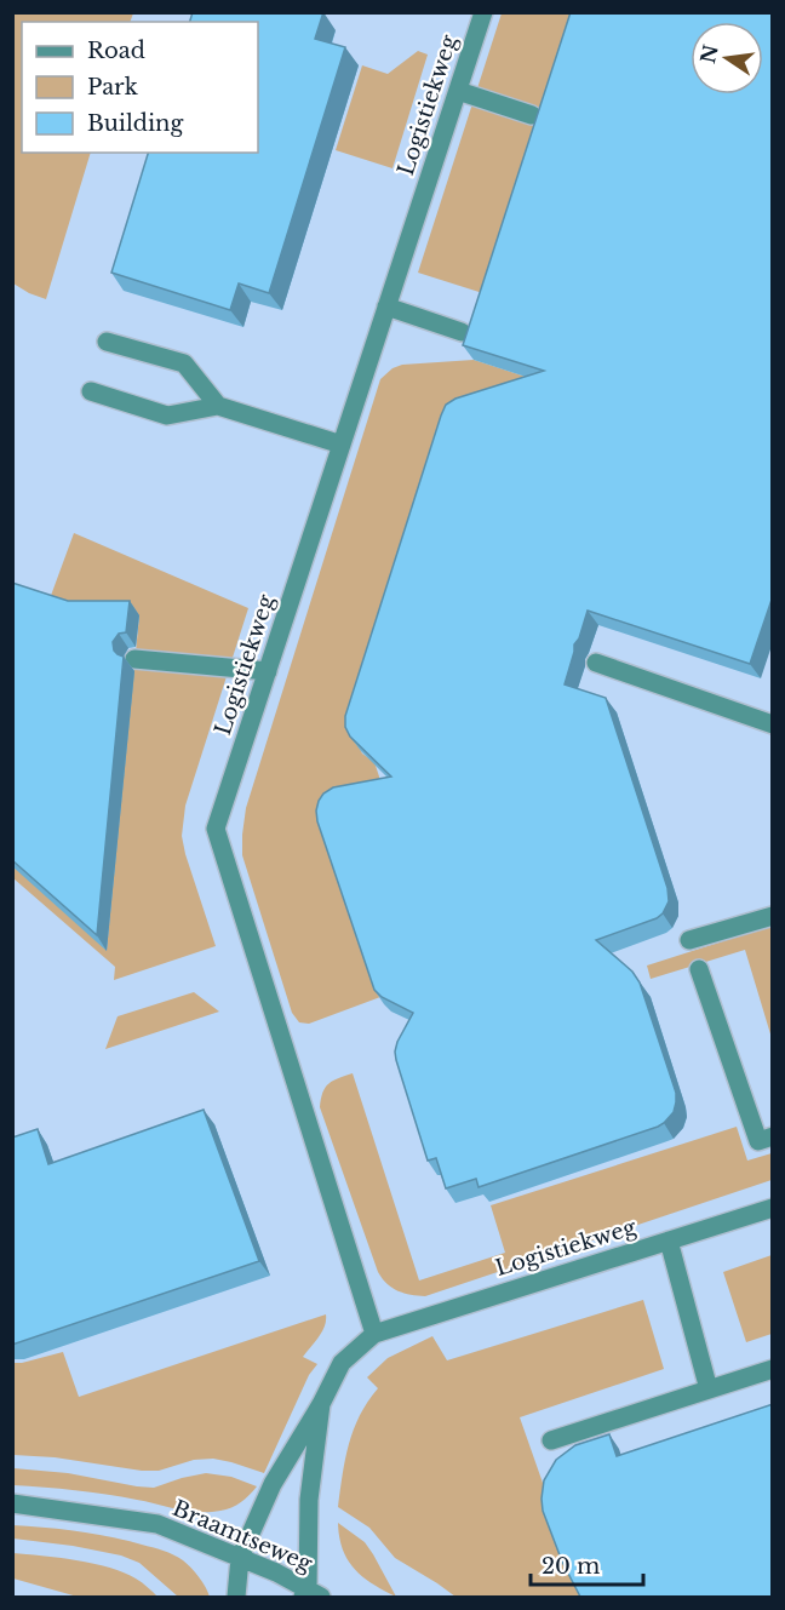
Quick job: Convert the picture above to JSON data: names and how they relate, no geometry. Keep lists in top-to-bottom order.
{
  "streets": {
    "street": ["Logistiekweg", "Braamtseweg"]
  },
  "crossings": [
    ["Logistiekweg", "Braamtseweg"]
  ],
  "legend": ["Road", "Park", "Building"],
  "scale_bar": "20 m",
  "north": "left"
}
